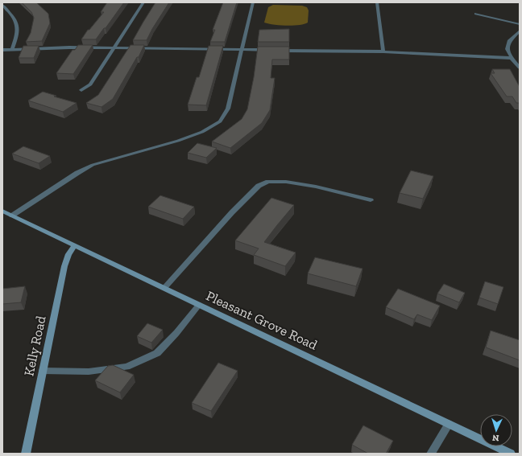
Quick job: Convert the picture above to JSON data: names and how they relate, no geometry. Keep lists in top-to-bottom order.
{
  "streets": {
    "street": ["Pleasant Grove Road", "Kelly Road"]
  },
  "crossings": [
    ["Pleasant Grove Road", "Kelly Road"]
  ],
  "north": "bottom"
}
